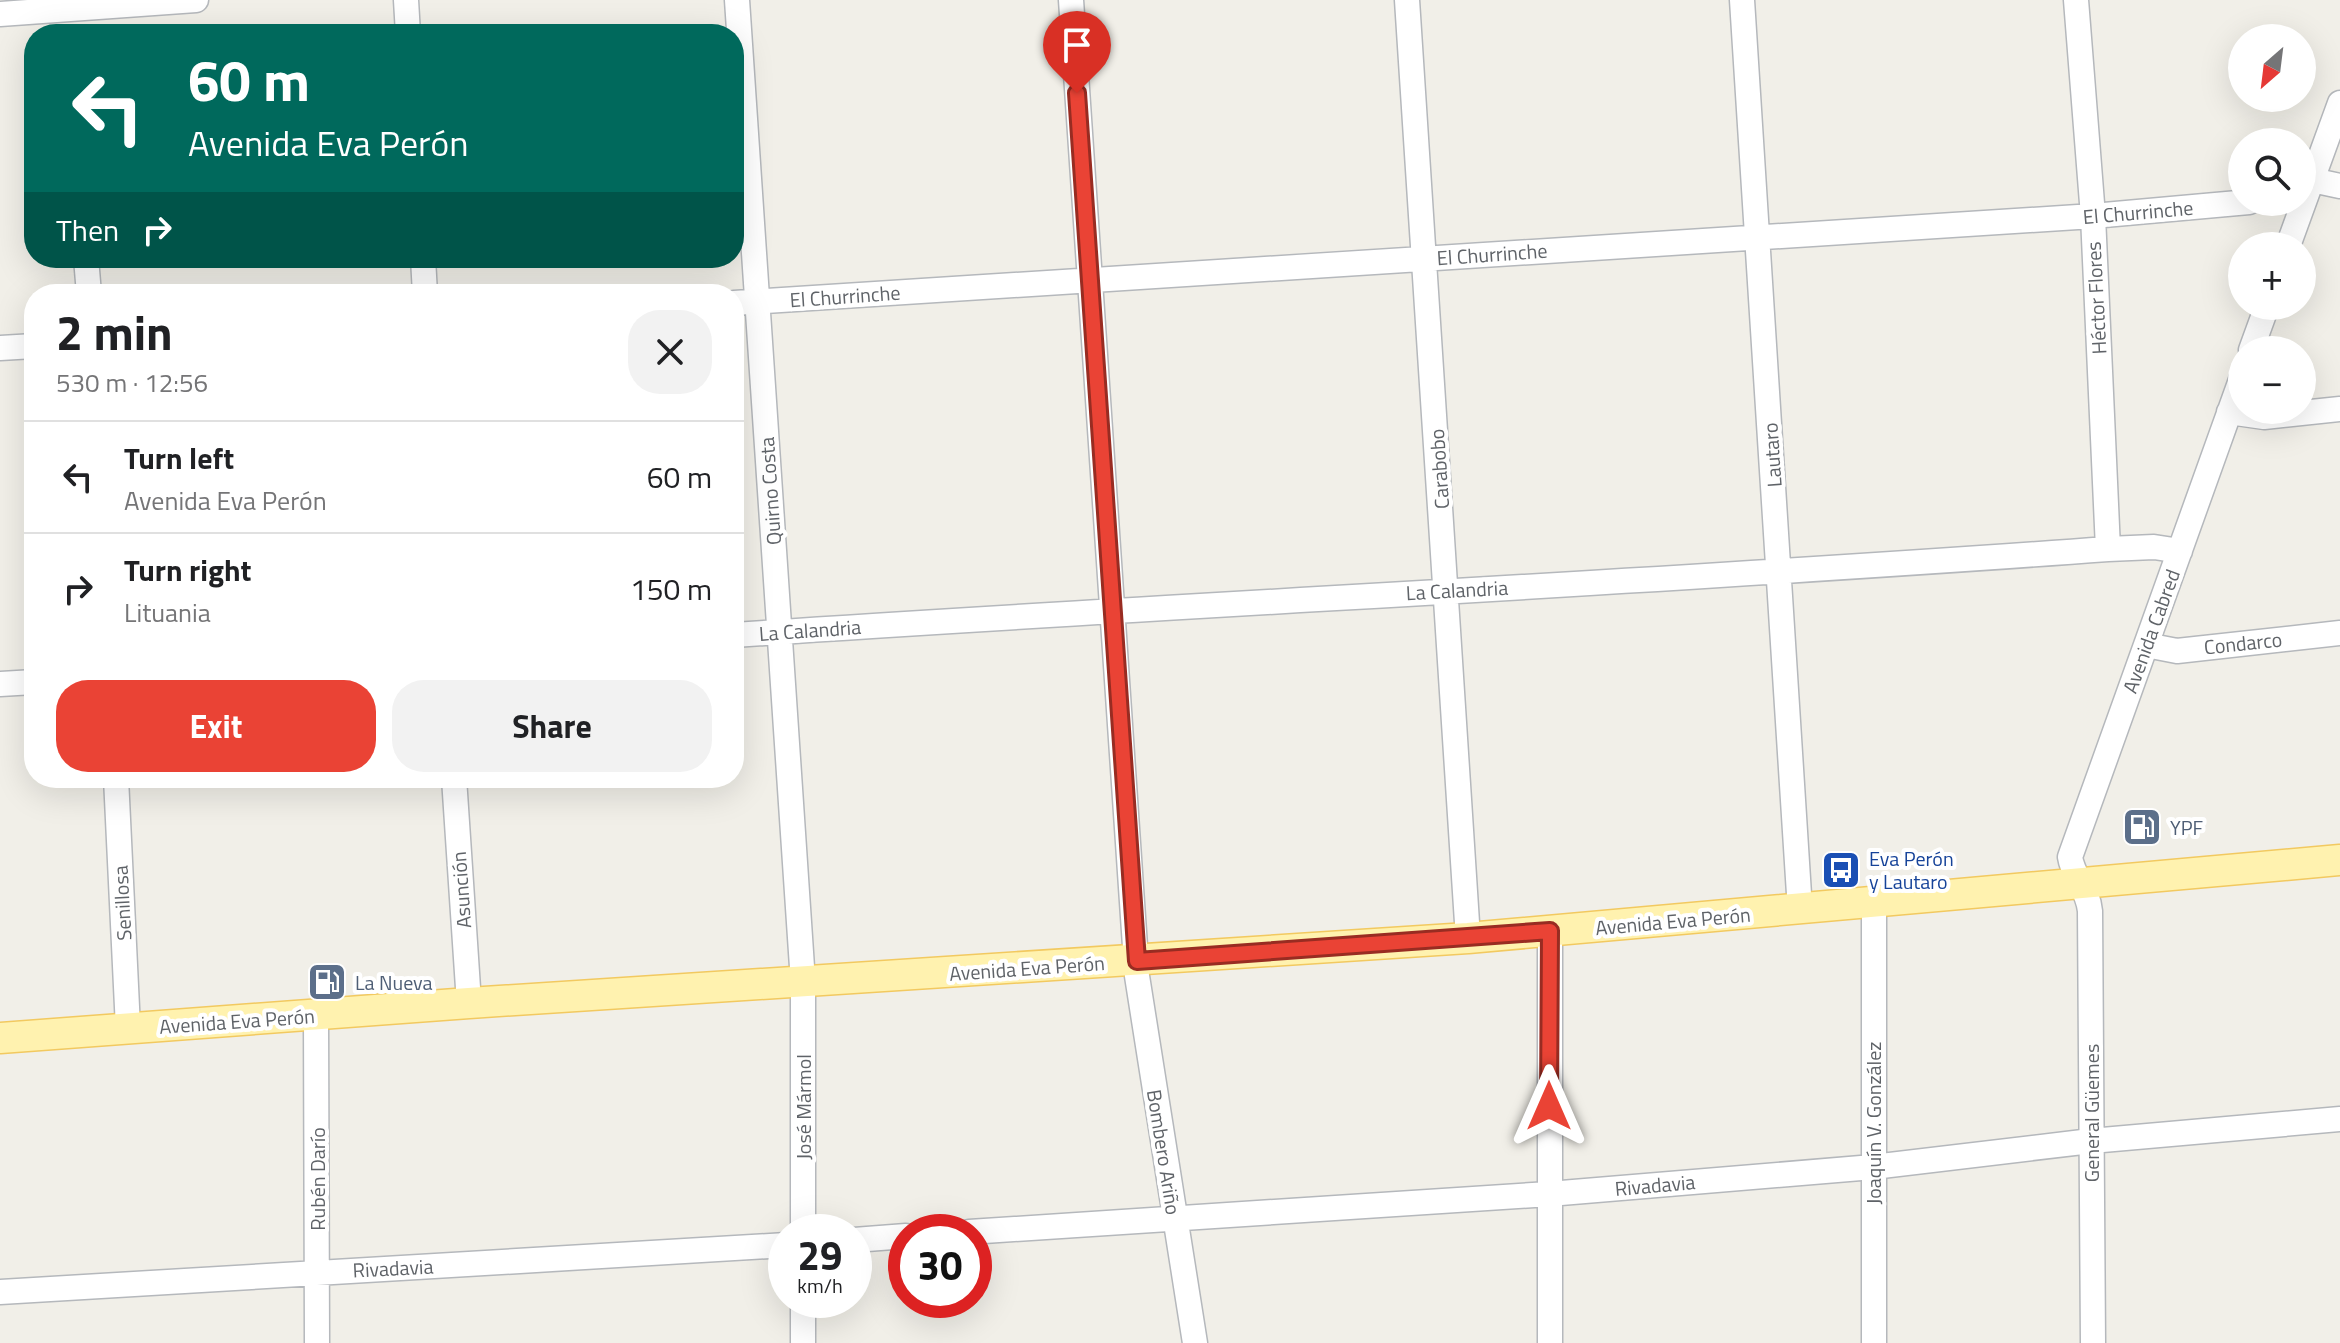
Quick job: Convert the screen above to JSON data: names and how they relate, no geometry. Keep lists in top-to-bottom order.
{
  "streets": {
    "main road": ["Avenida Eva Perón"],
    "street": [
      "El Churrinche",
      "Héctor Flores",
      "Lautaro",
      "Carabobo",
      "Quirno Costa",
      "La Calandria",
      "Avenida Cabred",
      "Condarco",
      "Asunción",
      "Senillosa",
      "José Mármol",
      "General Güemes",
      "Joaquín V. González",
      "Bombero Ariño",
      "Rubén Darío",
      "Rivadavia"
    ]
  },
  "crossings": [
    ["El Churrinche", "Héctor Flores"],
    ["El Churrinche", "Lautaro"],
    ["El Churrinche", "Carabobo"],
    ["El Churrinche", "Quirno Costa"],
    ["El Churrinche", "Bombero Ariño"],
    ["Héctor Flores", "La Calandria"],
    ["Lautaro", "La Calandria"],
    ["Lautaro", "Avenida Eva Perón"],
    ["Carabobo", "La Calandria"],
    ["Carabobo", "Avenida Eva Perón"],
    ["Quirno Costa", "La Calandria"],
    ["Quirno Costa", "Avenida Eva Perón"],
    ["Quirno Costa", "José Mármol"],
    ["La Calandria", "Avenida Cabred"],
    ["La Calandria", "Bombero Ariño"],
    ["Avenida Cabred", "Condarco"],
    ["Avenida Cabred", "Avenida Eva Perón"],
    ["Avenida Cabred", "General Güemes"],
    ["Asunción", "Avenida Eva Perón"],
    ["Senillosa", "Avenida Eva Perón"],
    ["Avenida Eva Perón", "José Mármol"],
    ["Avenida Eva Perón", "General Güemes"],
    ["Avenida Eva Perón", "Joaquín V. González"],
    ["Avenida Eva Perón", "Bombero Ariño"],
    ["Avenida Eva Perón", "Rubén Darío"],
    ["General Güemes", "Rivadavia"],
    ["Joaquín V. González", "Rivadavia"],
    ["Bombero Ariño", "Rivadavia"],
    ["Rubén Darío", "Rivadavia"]
  ],
  "places": {
    "fuel station": ["YPF", "La Nueva"],
    "bus stop": ["Eva Perón y Lautaro"]
  },
  "north": "bottom left",
  "page": {
    "map_buttons": ["+", "−"],
    "turn": ["60 m", "Avenida Eva Perón"],
    "then": "Then",
    "heading": ["2 min", "530 m · 12:56"],
    "list": [
      {
        "name": "Turn left",
        "note": "Avenida Eva Perón",
        "value": "60 m"
      },
      {
        "name": "Turn right",
        "note": "Lituania",
        "value": "150 m"
      }
    ],
    "buttons": ["Exit", "Share"],
    "speed": "29 km/h",
    "limit": "30"
  }
}
